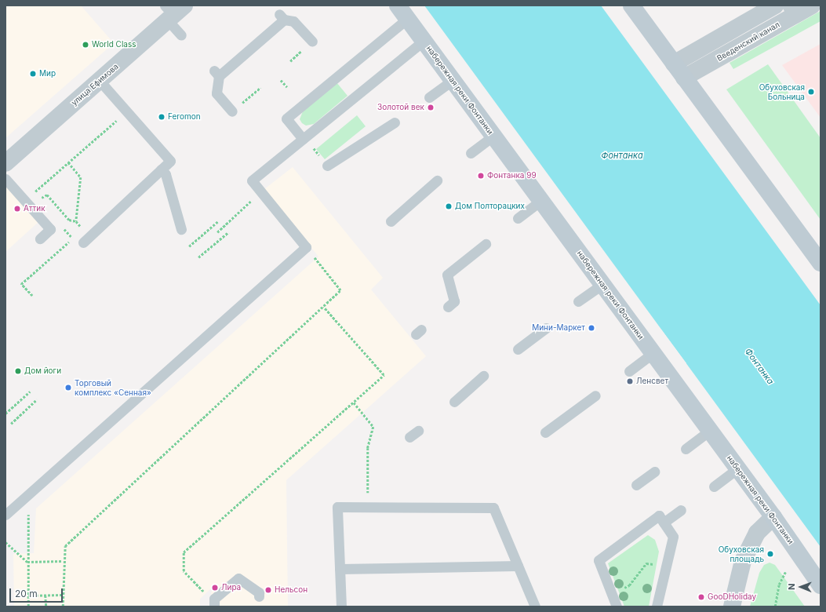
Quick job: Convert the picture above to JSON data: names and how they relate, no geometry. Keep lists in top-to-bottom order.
{
  "streets": {
    "main road": ["набережная реки Фонтанки"],
    "street": ["Введенский канал", "улица Ефимова"]
  },
  "water": ["Фонтанка"],
  "places": [
    "World Class",
    "Мир",
    "Обуховская Больница",
    "Золотой век",
    "Feromon",
    "Фонтанка 99",
    "Дом Полторацких",
    "Аттик",
    "Мини-Маркет",
    "Дом йоги",
    "Ленсвет",
    "Торговый комплекс «Сенная»",
    "Обуховская площадь",
    "Лира",
    "Нельсон",
    "GooDHoliday"
  ],
  "scale_bar": "20 m",
  "north": "left"
}
